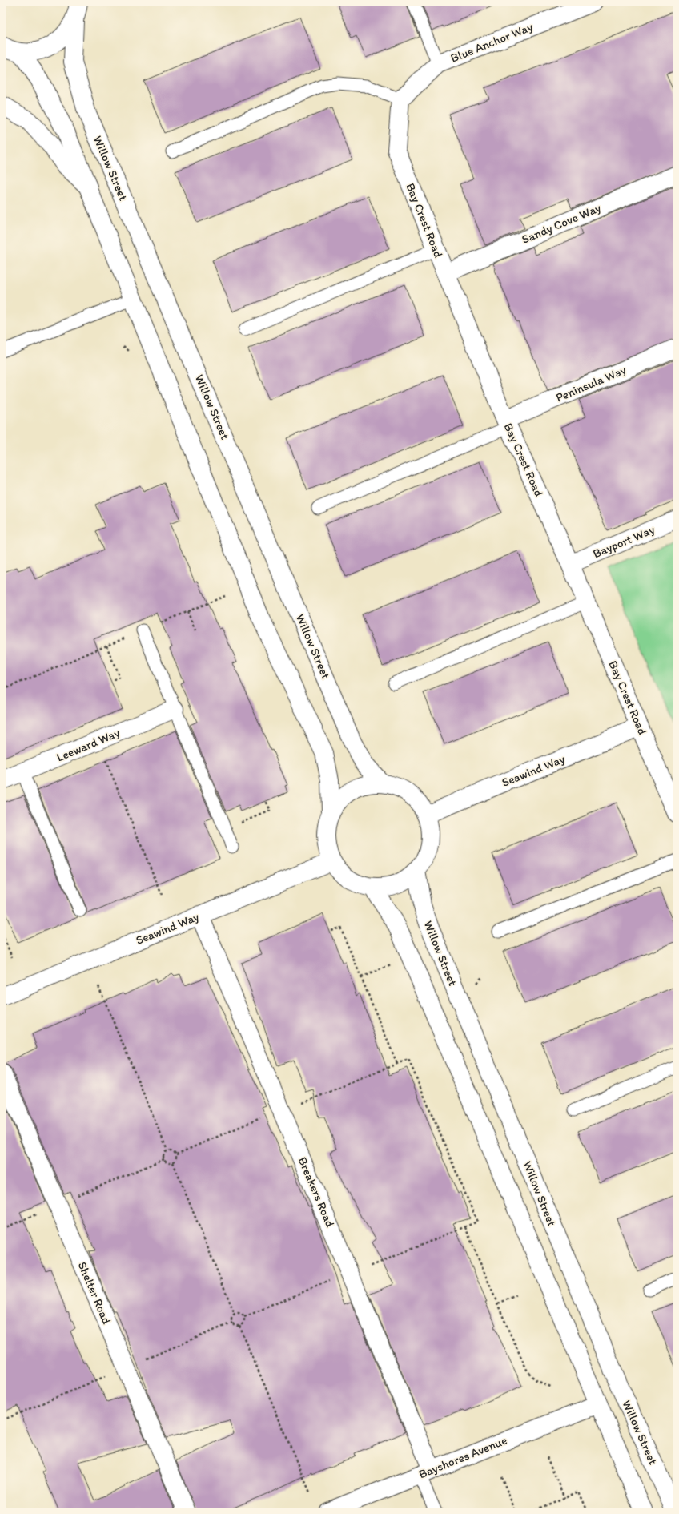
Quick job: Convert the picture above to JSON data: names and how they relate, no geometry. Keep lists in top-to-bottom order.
{
  "streets": {
    "street": [
      "Blue Anchor Way",
      "Willow Street",
      "Bay Crest Road",
      "Sandy Cove Way",
      "Peninsula Way",
      "Bayport Way",
      "Leeward Way",
      "Seawind Way",
      "Breakers Road",
      "Shelter Road",
      "Bayshores Avenue"
    ]
  },
  "crossings": [
    ["Blue Anchor Way", "Bay Crest Road"],
    ["Willow Street", "Seawind Way"],
    ["Bay Crest Road", "Sandy Cove Way"],
    ["Bay Crest Road", "Peninsula Way"],
    ["Bay Crest Road", "Bayport Way"],
    ["Bay Crest Road", "Seawind Way"],
    ["Seawind Way", "Breakers Road"],
    ["Breakers Road", "Bayshores Avenue"]
  ]
}
